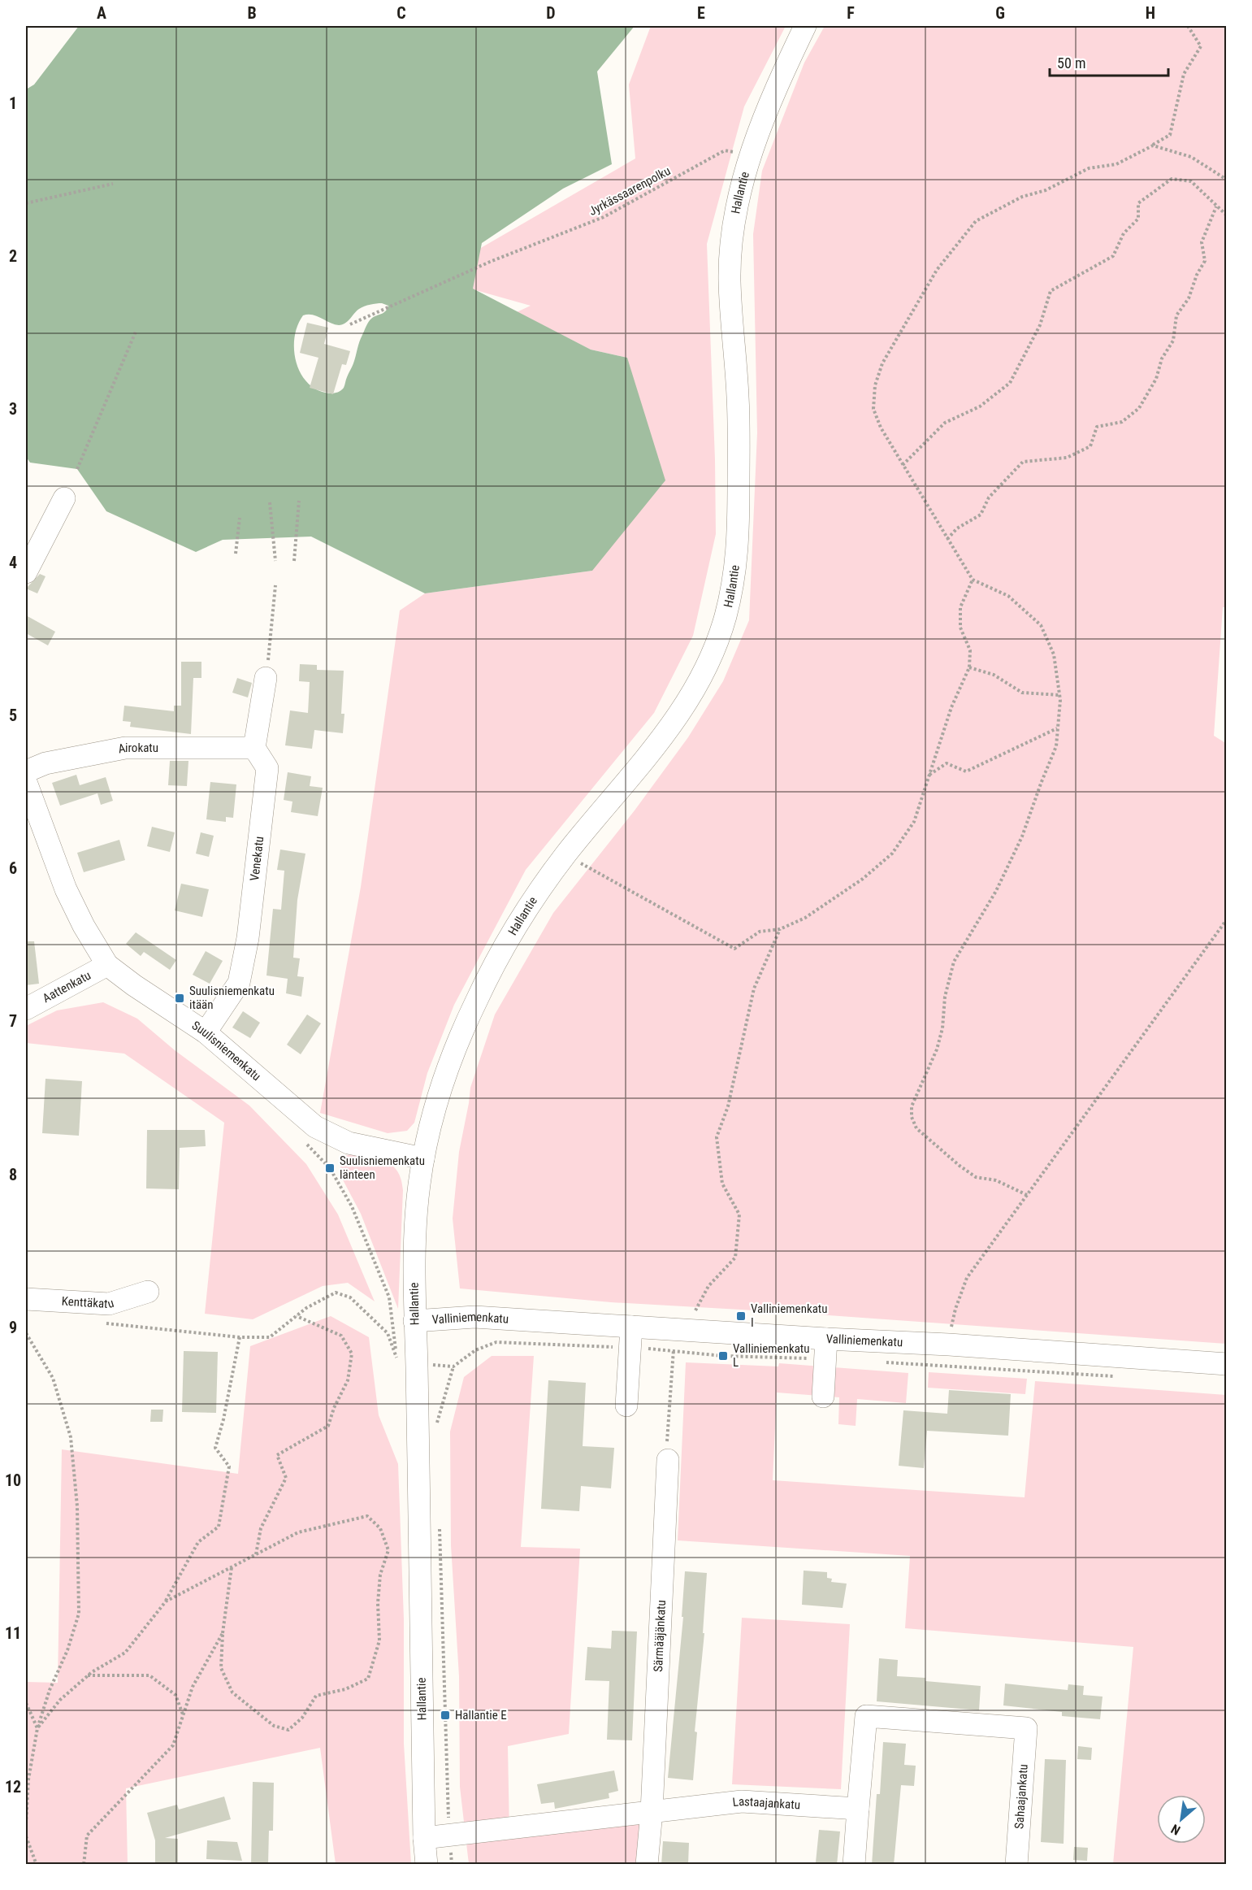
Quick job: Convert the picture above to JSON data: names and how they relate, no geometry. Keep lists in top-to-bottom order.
{
  "streets": {
    "street": [
      "Hallantie",
      "Airokatu",
      "Venekatu",
      "Aattenkatu",
      "Suulisniemenkatu",
      "Kenttäkatu",
      "Valliniemenkatu",
      "Särmääjänkatu",
      "Sahaajankatu",
      "Lastaajankatu"
    ],
    "path": ["Jyrkässaarenpolku"]
  },
  "crossings": [
    ["Jyrkässaarenpolku", "Hallantie"],
    ["Hallantie", "Suulisniemenkatu"],
    ["Hallantie", "Valliniemenkatu"],
    ["Hallantie", "Lastaajankatu"],
    ["Airokatu", "Venekatu"],
    ["Venekatu", "Suulisniemenkatu"],
    ["Aattenkatu", "Suulisniemenkatu"],
    ["Särmääjänkatu", "Lastaajankatu"],
    ["Sahaajankatu", "Lastaajankatu"]
  ],
  "places": {
    "transit": [
      "Suulisniemenkatu itään",
      "Suulisniemenkatu länteen",
      "Valliniemenkatu I",
      "Valliniemenkatu L",
      "Hallantie E"
    ]
  },
  "scale_bar": "50 m",
  "north": "bottom left",
  "grid": {
    "columns": [
      "A",
      "B",
      "C",
      "D",
      "E",
      "F",
      "G",
      "H"
    ],
    "rows": [
      "1",
      "2",
      "3",
      "4",
      "5",
      "6",
      "7",
      "8",
      "9",
      "10",
      "11",
      "12"
    ]
  }
}
